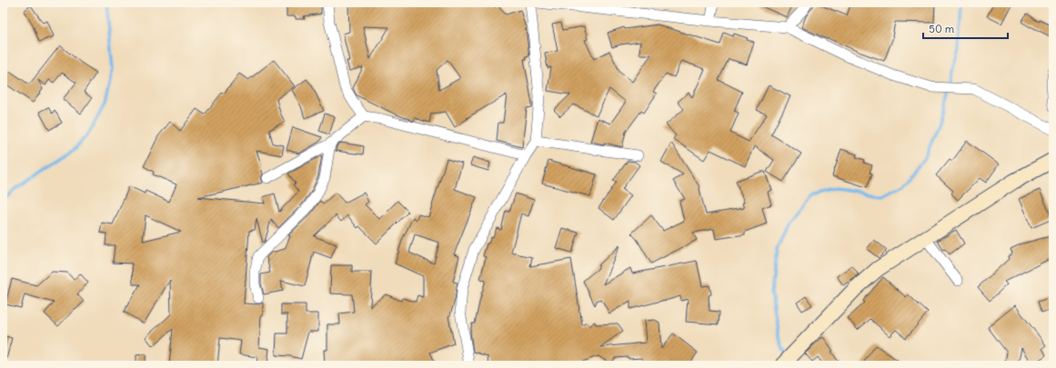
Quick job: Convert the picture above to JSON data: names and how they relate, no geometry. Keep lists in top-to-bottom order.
{
  "scale_bar": "50 m"
}
